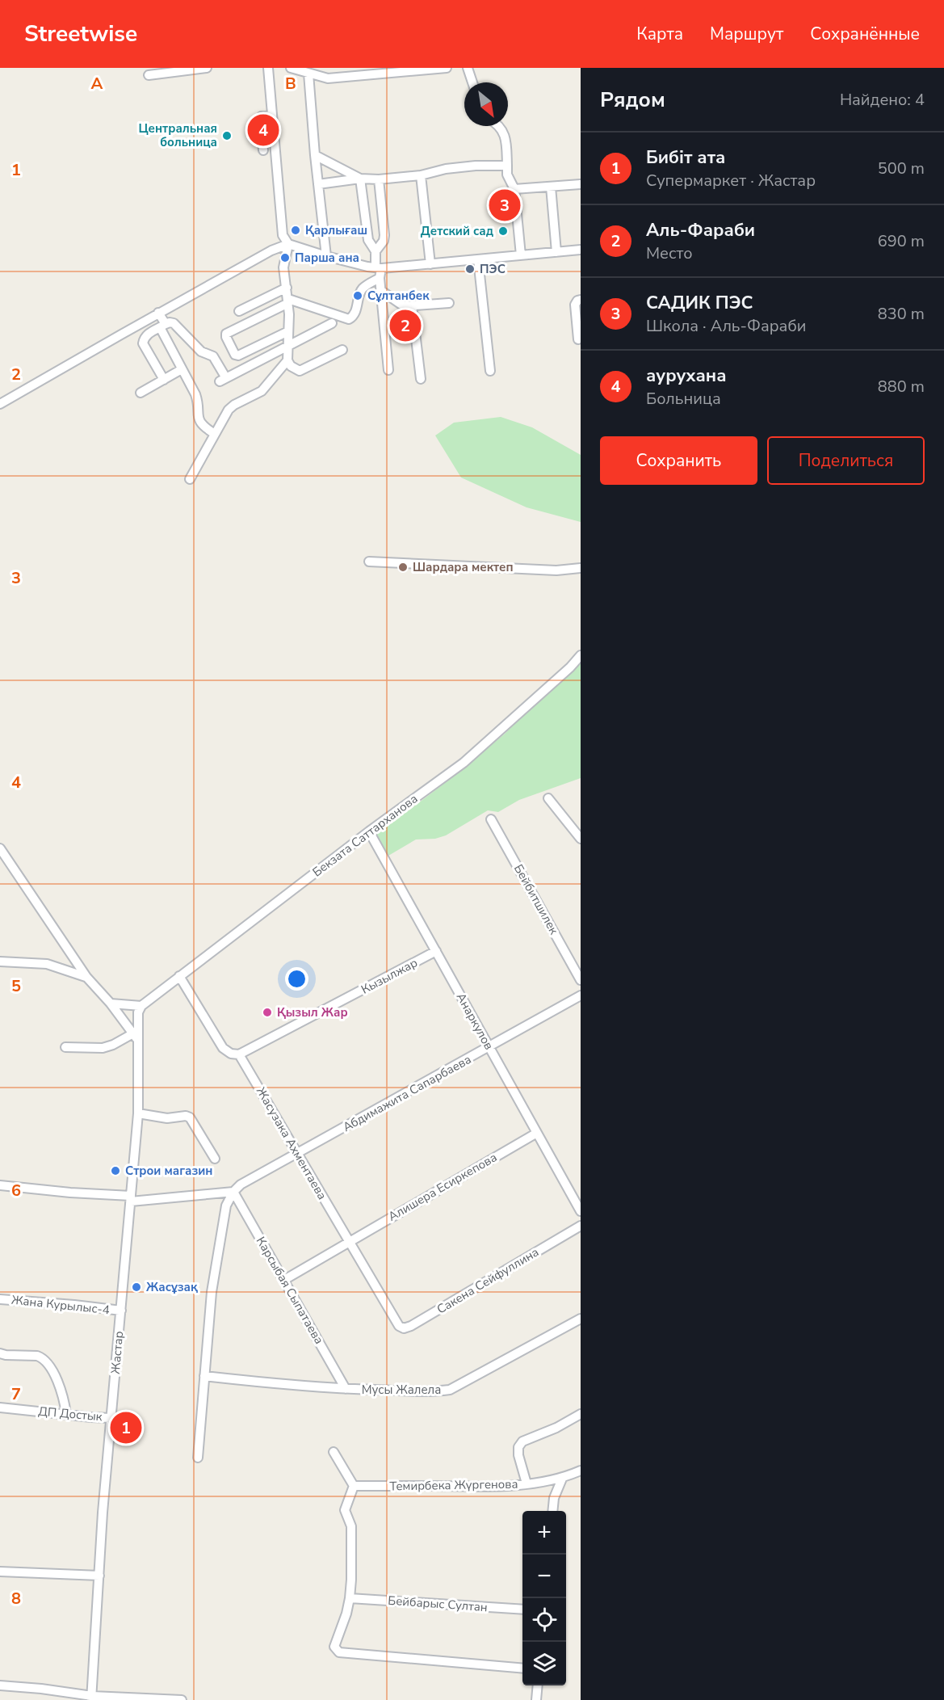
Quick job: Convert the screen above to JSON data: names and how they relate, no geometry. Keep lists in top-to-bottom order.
{
  "streets": {
    "street": [
      "Бекзата Саттарханова",
      "Бейбитшилек",
      "Кызылжар",
      "Анаркулов",
      "Абдимажита Сапарбаева",
      "Жасузака Ахментаева",
      "Алишера Есиркепова",
      "Сакена Сейфуллина",
      "Карсыбая Сыпатаева",
      "Жана Курылыс-4",
      "Жастар",
      "Мусы Жалела",
      "ДП Достык",
      "Темирбека Жүргенова",
      "Бейбарыс Султан"
    ]
  },
  "crossings": [
    ["Бекзата Саттарханова", "Анаркулов"],
    ["Бекзата Саттарханова", "Жасузака Ахментаева"],
    ["Бекзата Саттарханова", "Жастар"],
    ["Кызылжар", "Анаркулов"],
    ["Кызылжар", "Жасузака Ахментаева"],
    ["Анаркулов", "Абдимажита Сапарбаева"],
    ["Анаркулов", "Алишера Есиркепова"],
    ["Абдимажита Сапарбаева", "Жасузака Ахментаева"],
    ["Абдимажита Сапарбаева", "Карсыбая Сыпатаева"],
    ["Абдимажита Сапарбаева", "Жастар"],
    ["Жасузака Ахментаева", "Алишера Есиркепова"],
    ["Жасузака Ахментаева", "Сакена Сейфуллина"],
    ["Алишера Есиркепова", "Карсыбая Сыпатаева"],
    ["Карсыбая Сыпатаева", "Мусы Жалела"],
    ["Жана Курылыс-4", "Жастар"],
    ["Жастар", "ДП Достык"]
  ],
  "places": [
    "Центральная больница",
    "Қарлығаш",
    "Детский сад",
    "Парша ана",
    "ПЭС",
    "Сұлтанбек",
    "Шардара мектеп",
    "Қызыл Жар",
    "Строи магазин",
    "Жасұзақ"
  ],
  "north": "bottom right",
  "page": {
    "header": "Streetwise",
    "nav": ["Карта", "Маршрут", "Сохранённые"],
    "heading": ["Рядом", "Найдено: 4"],
    "pins": [
      "4",
      "3",
      "2",
      "1"
    ],
    "list": [
      {
        "mark": "1",
        "name": "Бибіт ата",
        "note": "Супермаркет · Жастар",
        "value": "500 m"
      },
      {
        "mark": "2",
        "name": "Аль-Фараби",
        "note": "Место",
        "value": "690 m"
      },
      {
        "mark": "3",
        "name": "САДИК ПЭС",
        "note": "Школа · Аль-Фараби",
        "value": "830 m"
      },
      {
        "mark": "4",
        "name": "аурухана",
        "note": "Больница",
        "value": "880 m"
      }
    ],
    "buttons": ["Сохранить", "Поделиться"],
    "map_buttons": ["+", "−"]
  },
  "grid": {
    "columns": ["A", "B"],
    "rows": [
      "1",
      "2",
      "3",
      "4",
      "5",
      "6",
      "7",
      "8"
    ]
  }
}
